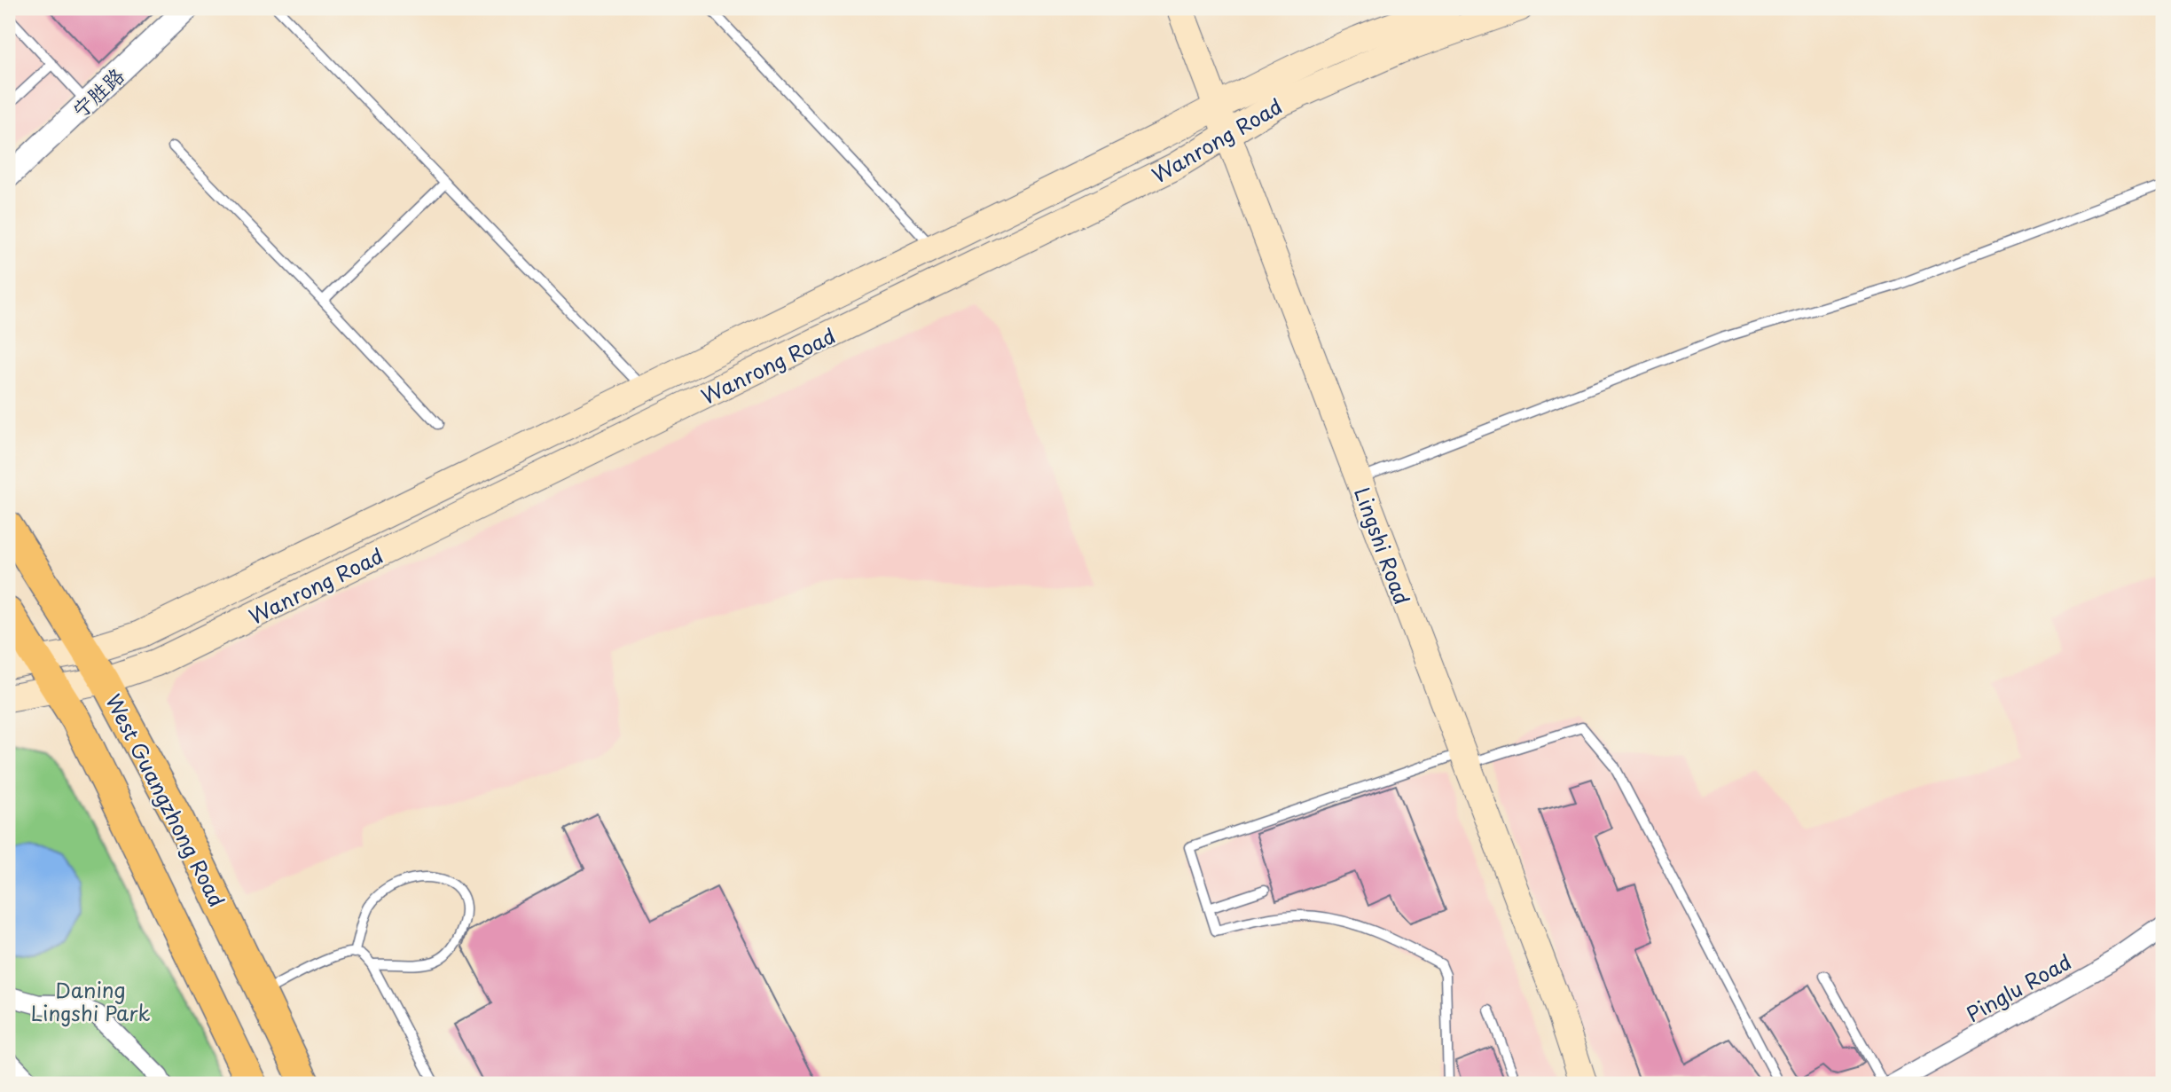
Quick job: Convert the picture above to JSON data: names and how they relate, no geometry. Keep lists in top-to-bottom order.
{
  "streets": {
    "main road": ["Wanrong Road", "Lingshi Road", "West Guangzhong Road"],
    "street": ["宁胜路", "Pinglu Road"]
  },
  "crossings": [
    ["Wanrong Road", "Lingshi Road"],
    ["Wanrong Road", "West Guangzhong Road"]
  ],
  "parks": ["Daning Lingshi Park"]
}
